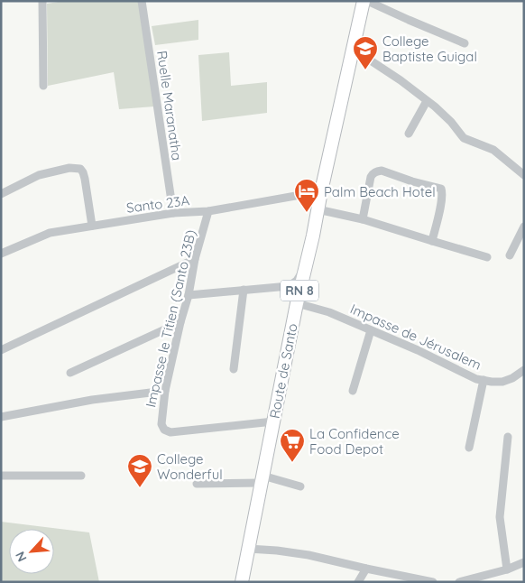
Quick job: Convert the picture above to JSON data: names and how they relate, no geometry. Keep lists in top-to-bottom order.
{
  "streets": {
    "main road": ["RN 8", "Route de Santo"],
    "street": [
      "Ruelle Maranatha",
      "Santo 23A",
      "Impasse le Titien (Santo 23B)",
      "Impasse de Jérusalem"
    ]
  },
  "crossings": [
    ["Ruelle Maranatha", "Santo 23A"],
    ["Santo 23A", "Impasse le Titien (Santo 23B)"],
    ["Santo 23A", "Route de Santo"],
    ["Impasse le Titien (Santo 23B)", "Route de Santo"],
    ["Impasse de Jérusalem", "Route de Santo"]
  ],
  "places": {
    "school or university": ["College Baptiste Guigal", "College Wonderful"],
    "hotel": ["Palm Beach Hotel"],
    "supermarket": ["La Confidence Food Depot"]
  },
  "north": "bottom left"
}
